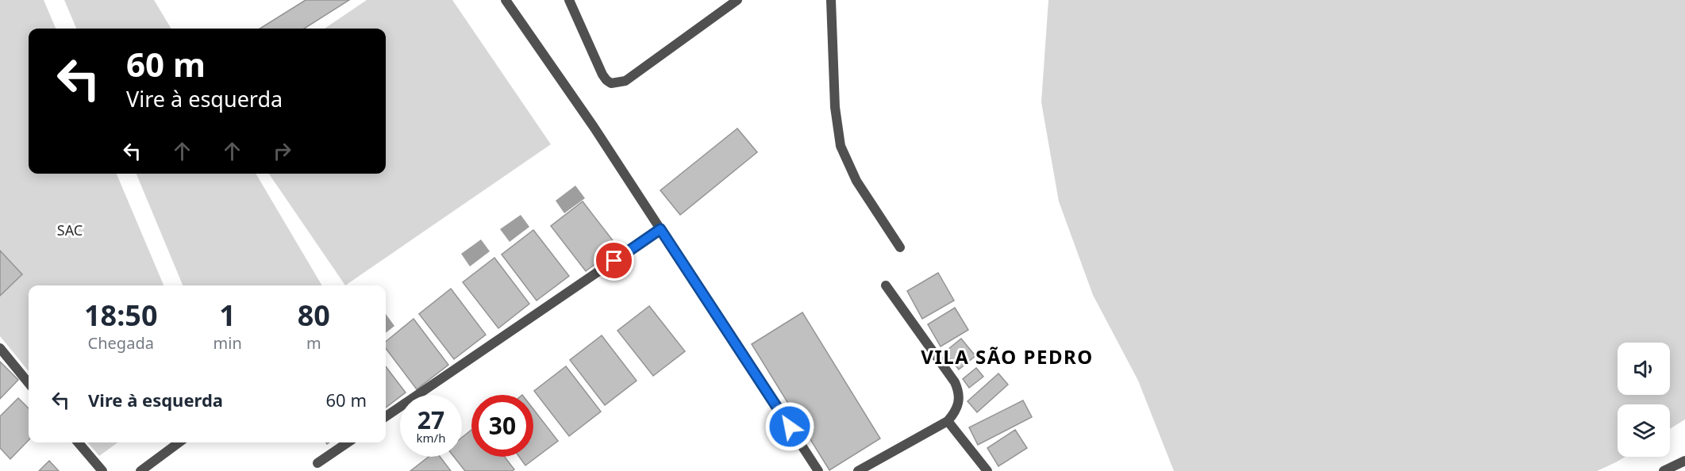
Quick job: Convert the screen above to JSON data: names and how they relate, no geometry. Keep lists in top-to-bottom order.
{
  "districts": ["VILA SÃO PEDRO"],
  "parks": ["SAC"],
  "page": {
    "turn": ["60 m", "Vire à esquerda"],
    "eta": [
      "18:50",
      "Chegada",
      "1",
      "min",
      "80",
      "m"
    ],
    "list": [
      {
        "name": "Vire à esquerda",
        "value": "60 m"
      }
    ],
    "speed": "27 km/h",
    "limit": "30"
  }
}
